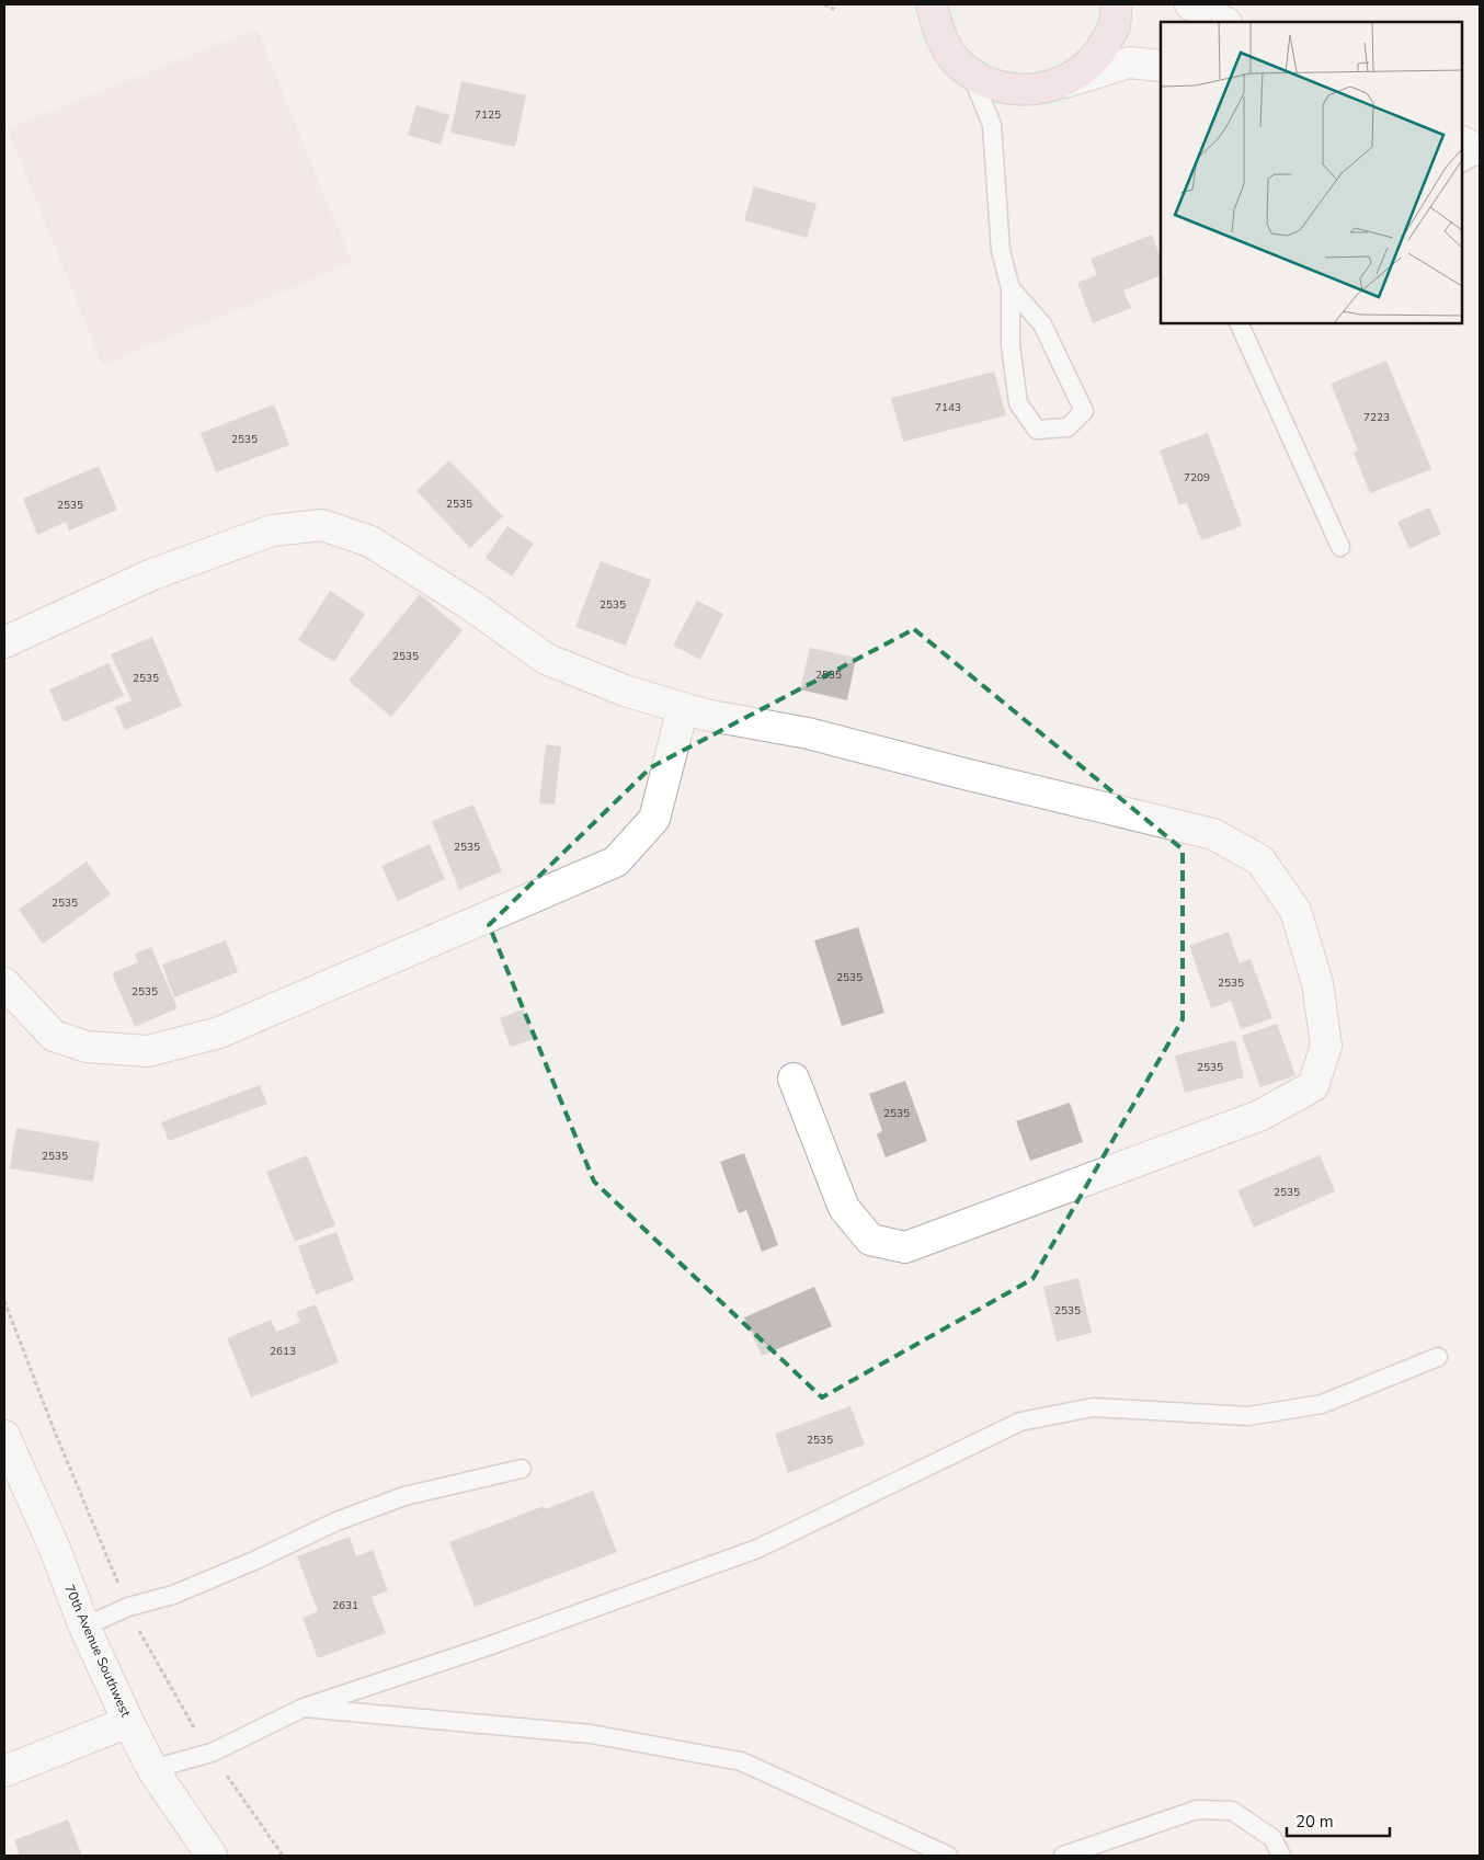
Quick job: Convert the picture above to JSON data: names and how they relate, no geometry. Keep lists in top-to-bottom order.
{
  "streets": {
    "street": ["70th Avenue Southwest"]
  },
  "house_numbers": [
    "7125",
    "7143",
    "7223",
    "2535",
    "7209",
    "2535",
    "2535",
    "2535",
    "2535",
    "2535",
    "2535",
    "2535",
    "2535",
    "2535",
    "2535",
    "2535",
    "2535",
    "2535",
    "2535",
    "2535",
    "2535",
    "2613",
    "2535",
    "2631"
  ],
  "scale_bar": "20 m"
}
